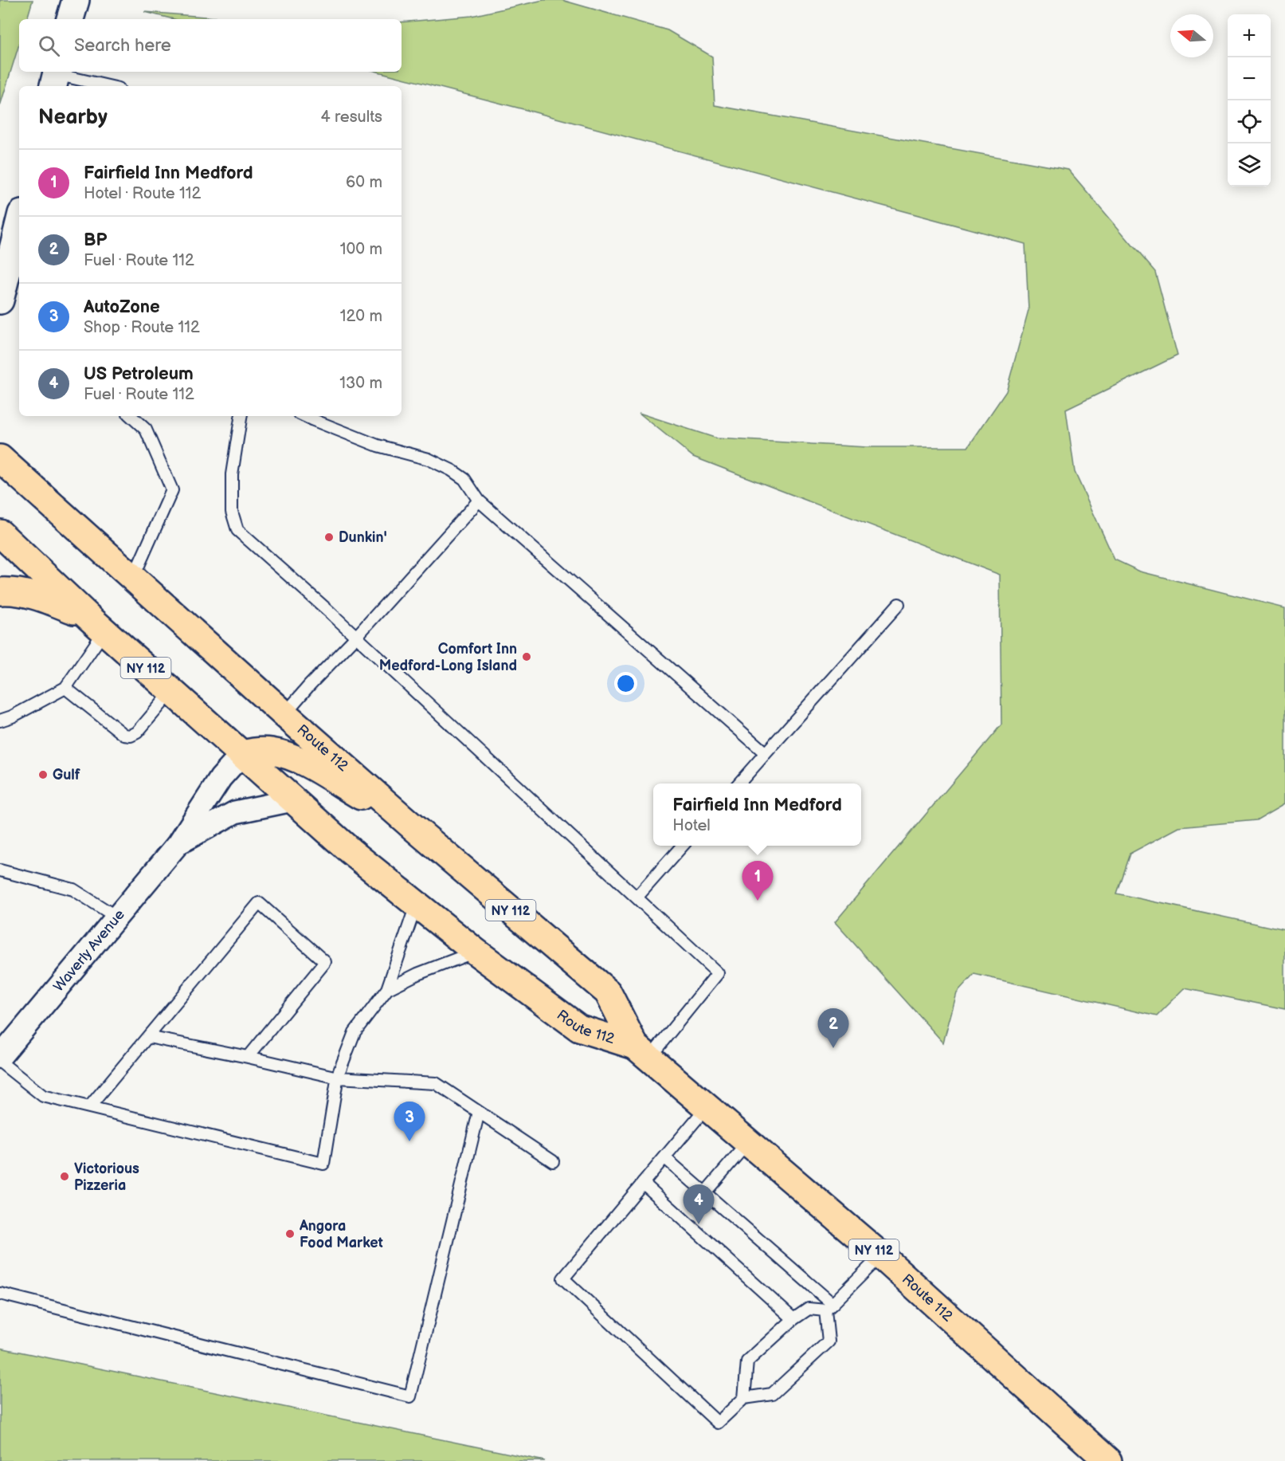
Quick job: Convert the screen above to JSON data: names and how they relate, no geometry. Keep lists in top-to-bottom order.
{
  "streets": {
    "main road": ["NY 112", "Route 112"],
    "street": ["Waverly Avenue"]
  },
  "crossings": [
    ["Route 112", "Waverly Avenue"]
  ],
  "places": [
    "Dunkin'",
    "Comfort Inn Medford-Long Island",
    "Gulf",
    "Victorious Pizzeria",
    "Angora Food Market"
  ],
  "north": "left",
  "page": {
    "map_buttons": ["+", "−"],
    "search": "Search here",
    "heading": ["Nearby", "4 results"],
    "list": [
      {
        "mark": "1",
        "name": "Fairfield Inn Medford",
        "note": "Hotel · Route 112",
        "value": "60 m"
      },
      {
        "mark": "2",
        "name": "BP",
        "note": "Fuel · Route 112",
        "value": "100 m"
      },
      {
        "mark": "3",
        "name": "AutoZone",
        "note": "Shop · Route 112",
        "value": "120 m"
      },
      {
        "mark": "4",
        "name": "US Petroleum",
        "note": "Fuel · Route 112",
        "value": "130 m"
      }
    ],
    "popup": ["Fairfield Inn Medford", "Hotel"],
    "pins": [
      "1",
      "2",
      "3",
      "4"
    ]
  }
}
